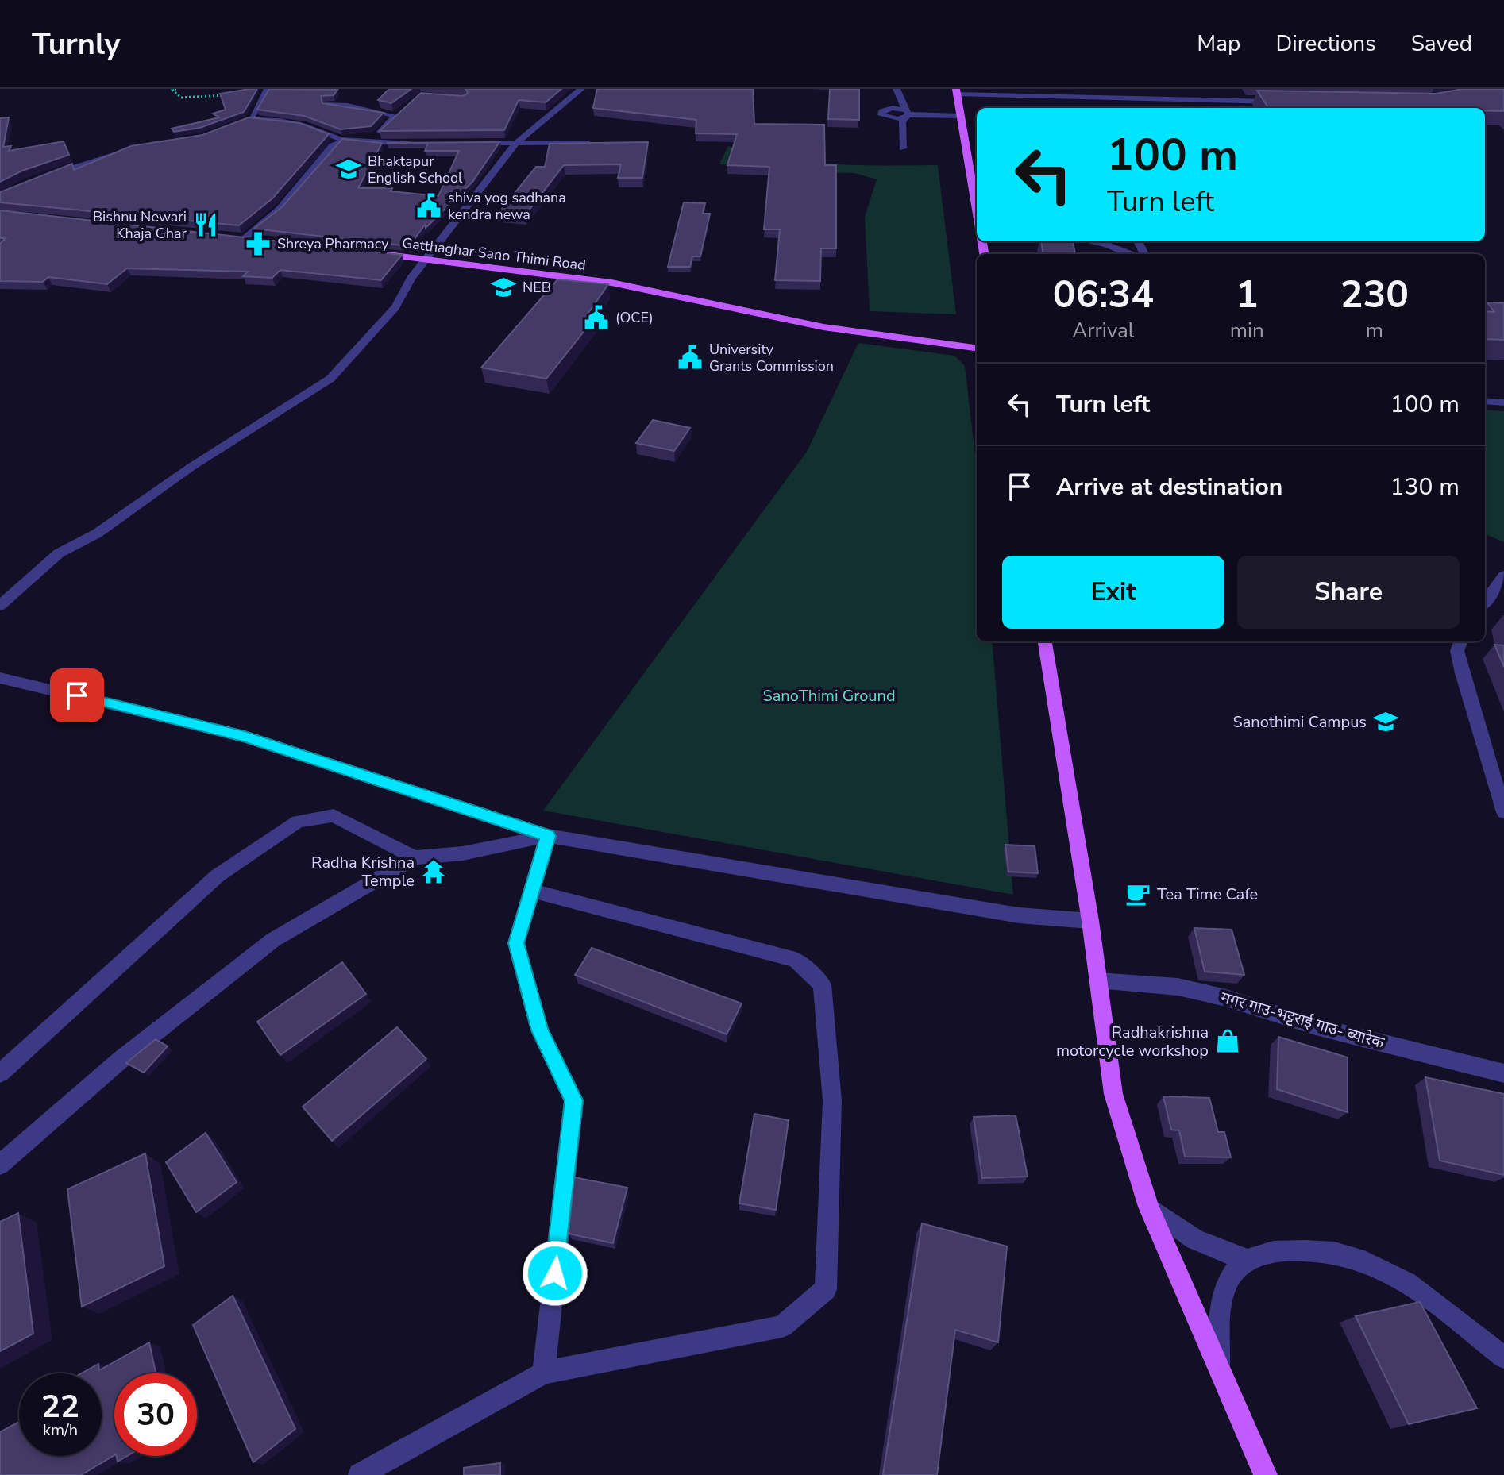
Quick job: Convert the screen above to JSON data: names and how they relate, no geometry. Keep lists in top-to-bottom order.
{
  "streets": {
    "main road": ["Gatthaghar Sano Thimi Road"],
    "street": ["मगर गाउ-भट्टराई गाउ- ब्यारेक"]
  },
  "parks": ["SanoThimi Ground"],
  "places": {
    "school or university": ["Bhaktapur English School", "NEB", "Sanothimi Campus"],
    "public building": ["shiva yog sadhana kendra newa", "(OCE)", "University Grants Commission"],
    "restaurant": ["Bishnu Newari Khaja Ghar"],
    "pharmacy": ["Shreya Pharmacy"],
    "temple": ["Radha Krishna Temple"],
    "cafe": ["Tea Time Cafe"],
    "shop": ["Radhakrishna motorcycle workshop"]
  },
  "page": {
    "header": "Turnly",
    "nav": ["Map", "Directions", "Saved"],
    "turn": ["100 m", "Turn left"],
    "eta": [
      "06:34",
      "Arrival",
      "1",
      "min",
      "230",
      "m"
    ],
    "list": [
      {
        "name": "Turn left",
        "value": "100 m"
      },
      {
        "name": "Arrive at destination",
        "value": "130 m"
      }
    ],
    "buttons": ["Exit", "Share"],
    "speed": "22 km/h",
    "limit": "30"
  }
}
